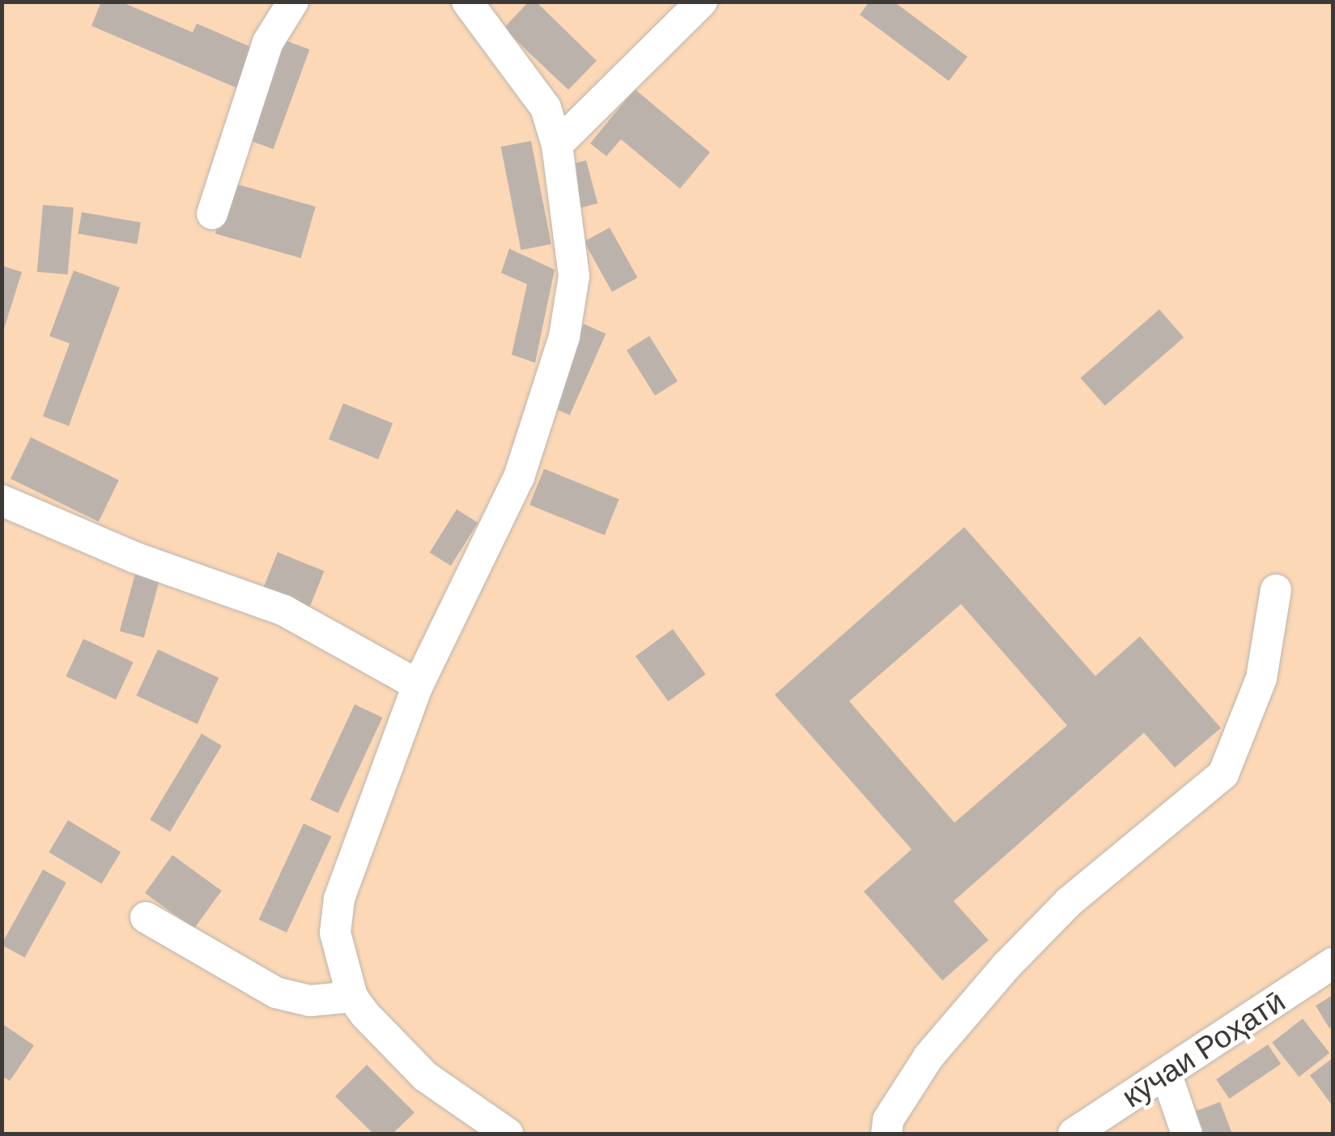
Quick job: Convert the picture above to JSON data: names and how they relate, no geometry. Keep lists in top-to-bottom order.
{
  "streets": {
    "street": ["кӯчаи Роҳатӣ"]
  }
}
